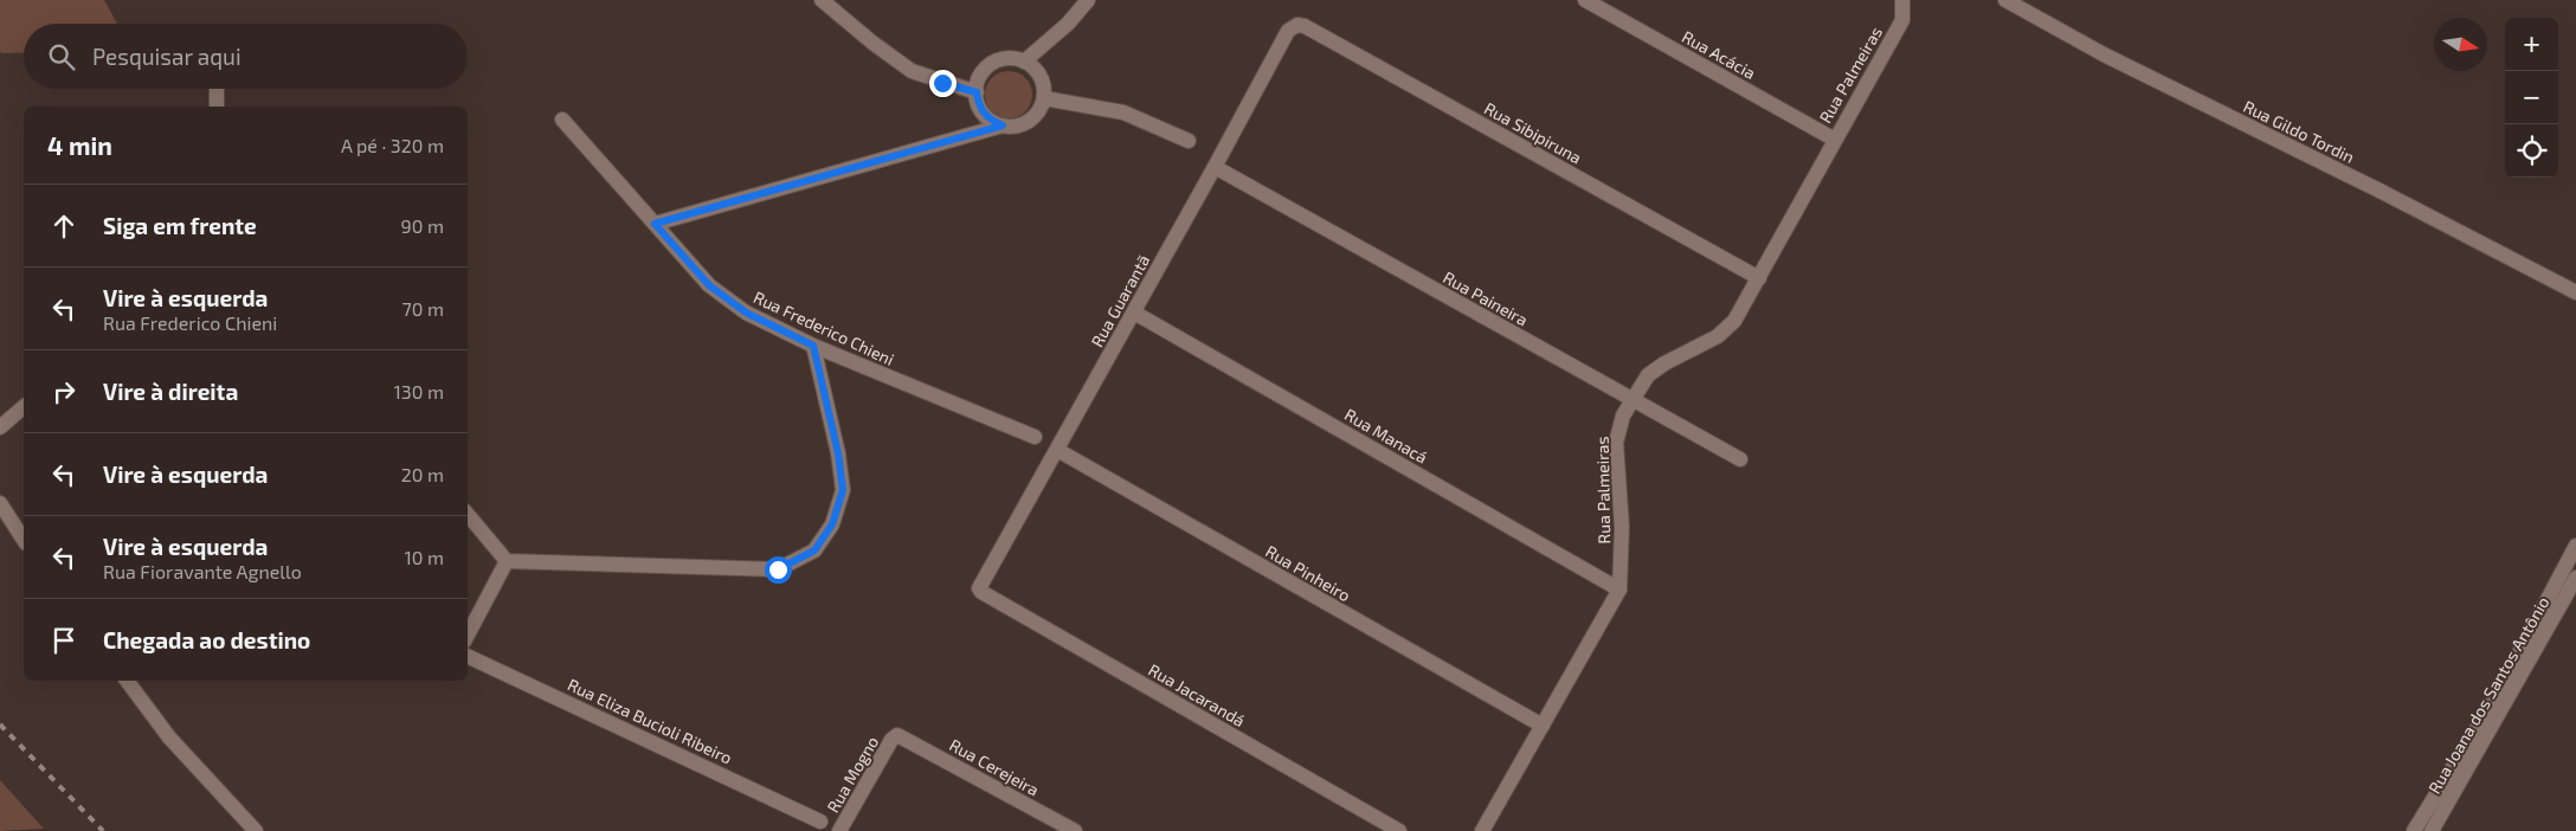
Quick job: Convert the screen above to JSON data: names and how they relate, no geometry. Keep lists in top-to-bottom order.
{
  "streets": {
    "street": [
      "Rua Acácia",
      "Rua Palmeiras",
      "Rua Gildo Tordin",
      "Rua Sibipiruna",
      "Rua Paineira",
      "Rua Guarantã",
      "Rua Frederico Chieni",
      "Rua Manacá",
      "Rua Pinheiro",
      "Rua Jacarandá",
      "Rua Joana dos Santos Antônio",
      "Rua Eliza Bucioli Ribeiro",
      "Rua Cerejeira",
      "Rua Mogno"
    ]
  },
  "crossings": [
    ["Rua Acácia", "Rua Palmeiras"],
    ["Rua Palmeiras", "Rua Sibipiruna"],
    ["Rua Palmeiras", "Rua Paineira"],
    ["Rua Palmeiras", "Rua Manacá"],
    ["Rua Palmeiras", "Rua Pinheiro"],
    ["Rua Sibipiruna", "Rua Guarantã"],
    ["Rua Paineira", "Rua Guarantã"],
    ["Rua Guarantã", "Rua Manacá"],
    ["Rua Guarantã", "Rua Pinheiro"],
    ["Rua Guarantã", "Rua Jacarandá"],
    ["Rua Cerejeira", "Rua Mogno"]
  ],
  "north": "right",
  "page": {
    "map_buttons": ["+", "−"],
    "search": "Pesquisar aqui",
    "heading": ["4 min", "A pé · 320 m"],
    "list": [
      ["Siga em frente", "90 m"],
      ["Vire à esquerda", "Rua Frederico Chieni", "70 m"],
      ["Vire à direita", "130 m"],
      ["Vire à esquerda", "20 m"],
      ["Vire à esquerda", "Rua Fioravante Agnello", "10 m"],
      "Chegada ao destino"
    ]
  }
}
